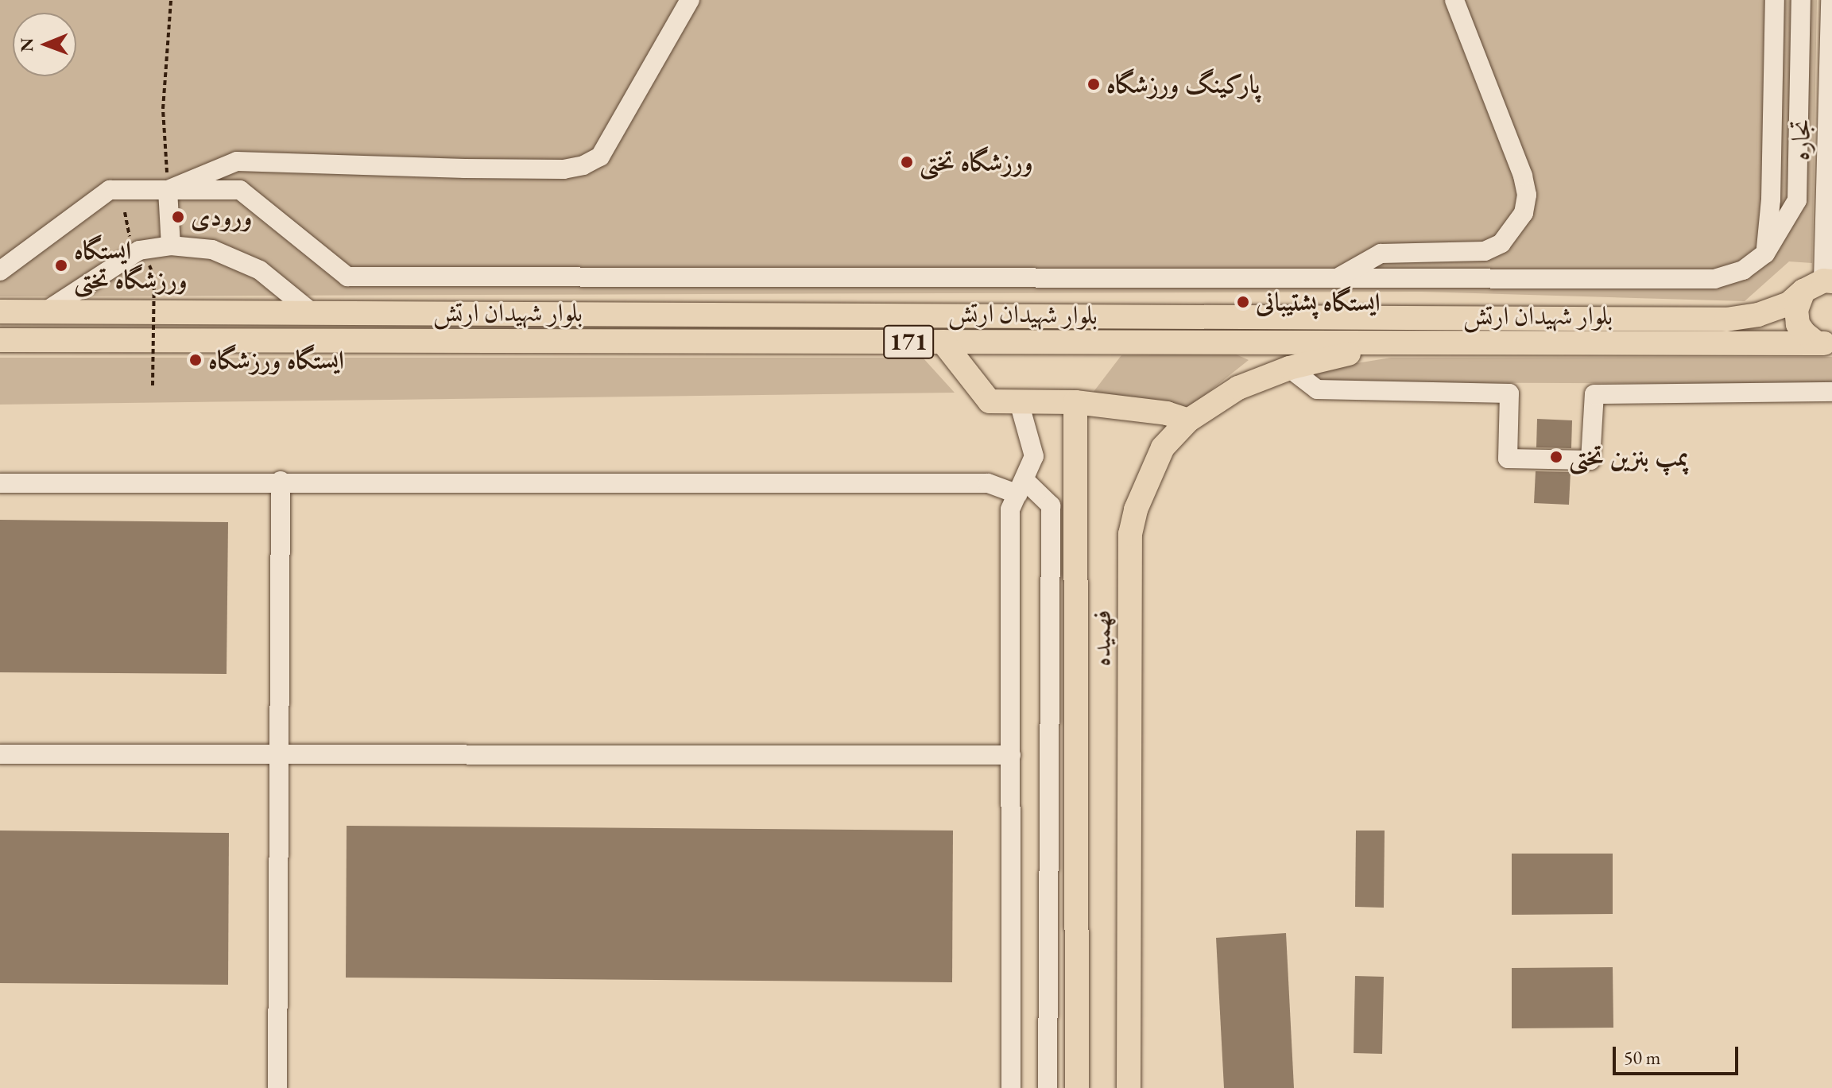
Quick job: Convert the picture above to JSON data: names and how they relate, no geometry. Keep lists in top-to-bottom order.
{
  "streets": {
    "main road": ["بلوار شهیدان ارتش", "171", "فهمیده"],
    "street": ["تجاره"]
  },
  "crossings": [
    ["تجاره", "بلوار شهیدان ارتش"],
    ["بلوار شهیدان ارتش", "فهمیده"]
  ],
  "places": [
    "پارکینگ ورزشگاه",
    "ورزشگاه تختی",
    "ورودی",
    "ایستگاه ورزشگاه تختی",
    "ایستگاه پشتیبانی",
    "ایستگاه ورزشگاه",
    "پمپ بنزین تختی"
  ],
  "scale_bar": "50 m",
  "north": "left"
}
